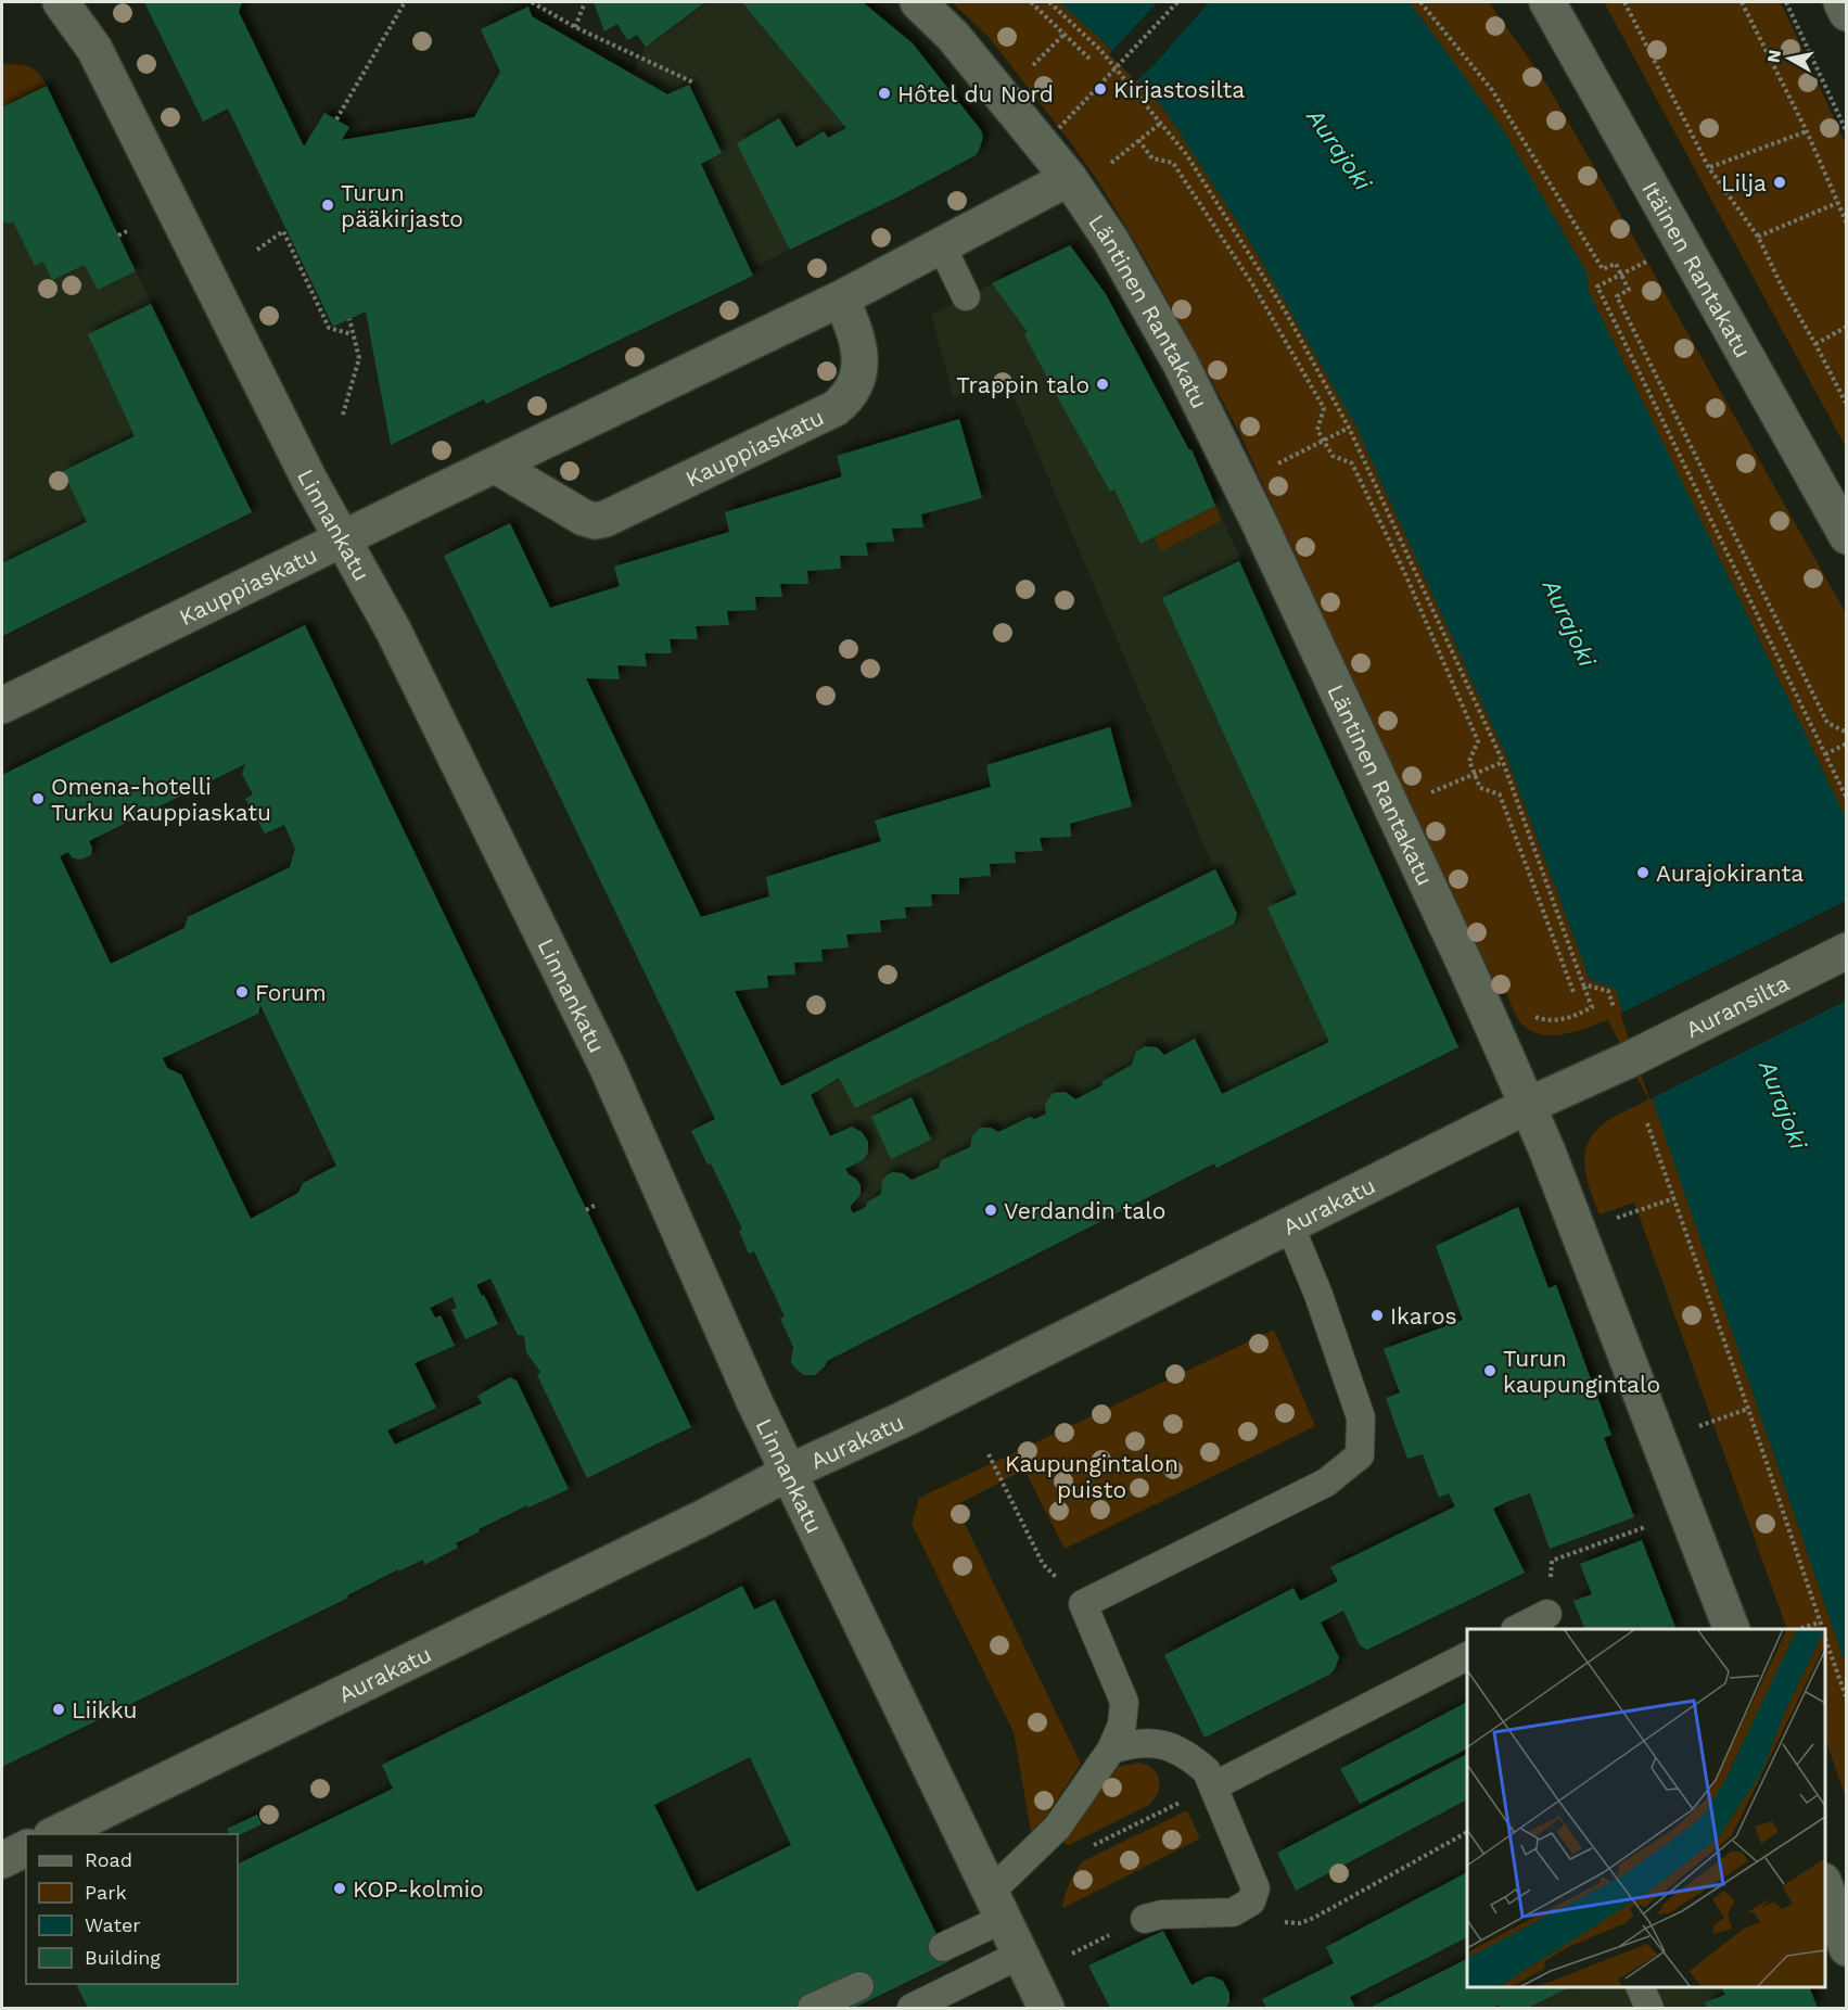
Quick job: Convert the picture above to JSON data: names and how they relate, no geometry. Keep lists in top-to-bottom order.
{
  "streets": {
    "street": [
      "Itäinen Rantakatu",
      "Läntinen Rantakatu",
      "Kauppiaskatu",
      "Linnankatu",
      "Auransilta",
      "Aurakatu"
    ]
  },
  "crossings": [
    ["Läntinen Rantakatu", "Kauppiaskatu"],
    ["Läntinen Rantakatu", "Aurakatu"],
    ["Kauppiaskatu", "Linnankatu"],
    ["Linnankatu", "Aurakatu"],
    ["Auransilta", "Aurakatu"]
  ],
  "water": ["Aurajoki"],
  "parks": ["Kaupungintalon puisto"],
  "places": [
    "Kirjastosilta",
    "Hôtel du Nord",
    "Lilja",
    "Turun pääkirjasto",
    "Trappin talo",
    "Omena-hotelli Turku Kauppiaskatu",
    "Aurajokiranta",
    "Forum",
    "Verdandin talo",
    "Ikaros",
    "Turun kaupungintalo",
    "Liikku",
    "KOP-kolmio"
  ],
  "legend": [
    "Road",
    "Park",
    "Water",
    "Building"
  ],
  "north": "left"
}
